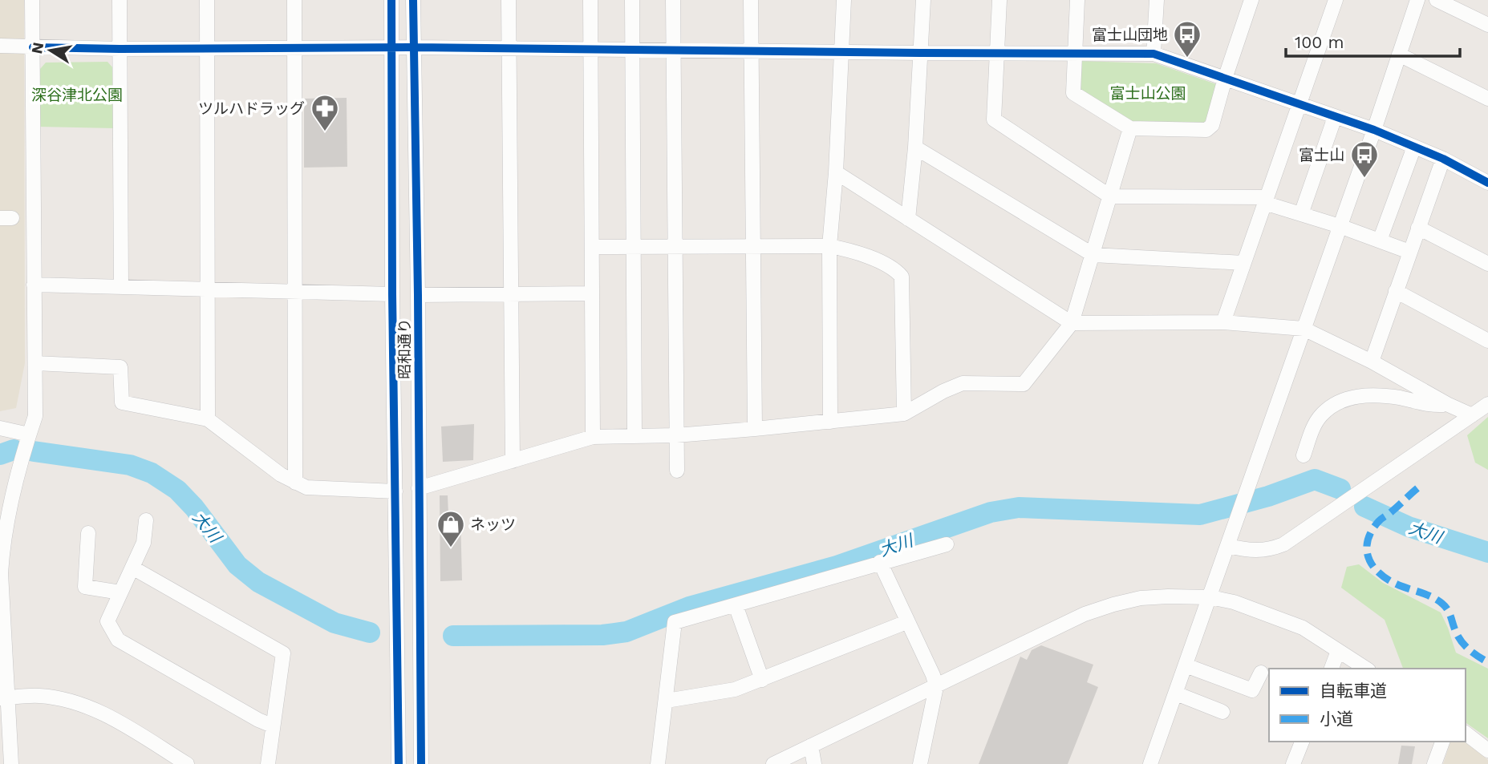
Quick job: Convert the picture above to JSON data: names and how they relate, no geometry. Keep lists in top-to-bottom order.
{
  "streets": {
    "street": ["昭和通り"]
  },
  "water": ["大川"],
  "parks": ["富士山公園", "深谷津北公園"],
  "places": {
    "bus stop": ["富士山団地", "富士山"],
    "pharmacy": ["ツルハドラッグ"],
    "shop": ["ネッツ"]
  },
  "legend": ["自転車道", "小道"],
  "scale_bar": "100 m",
  "north": "left"
}
